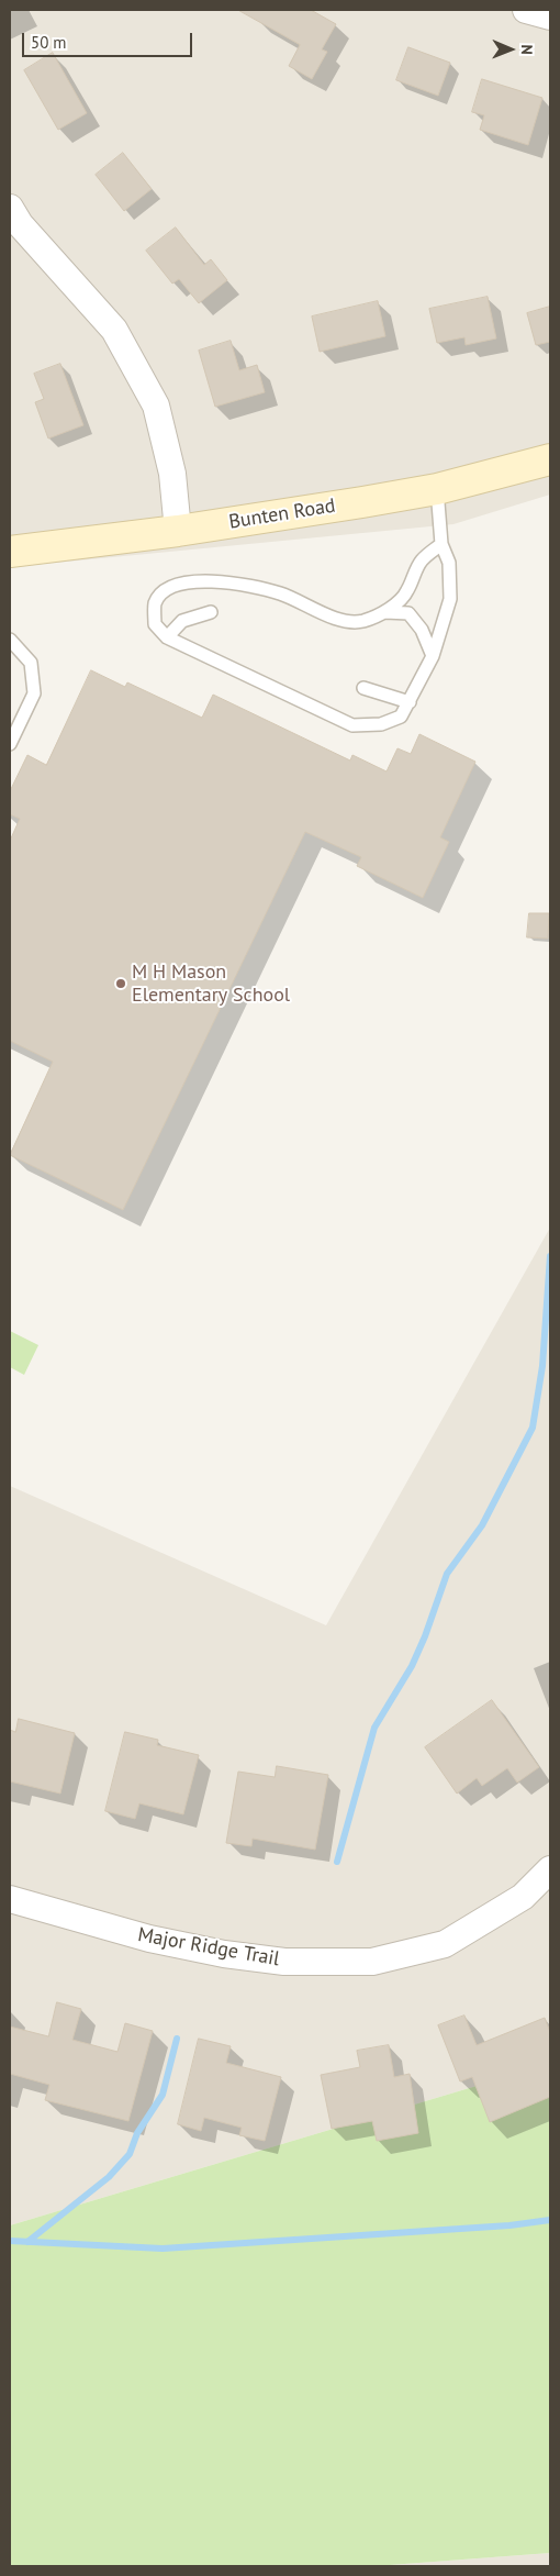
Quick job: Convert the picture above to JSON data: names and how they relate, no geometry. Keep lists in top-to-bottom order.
{
  "streets": {
    "street": ["Bunten Road", "Major Ridge Trail"]
  },
  "places": ["M H Mason Elementary School"],
  "scale_bar": "50 m",
  "north": "right"
}
